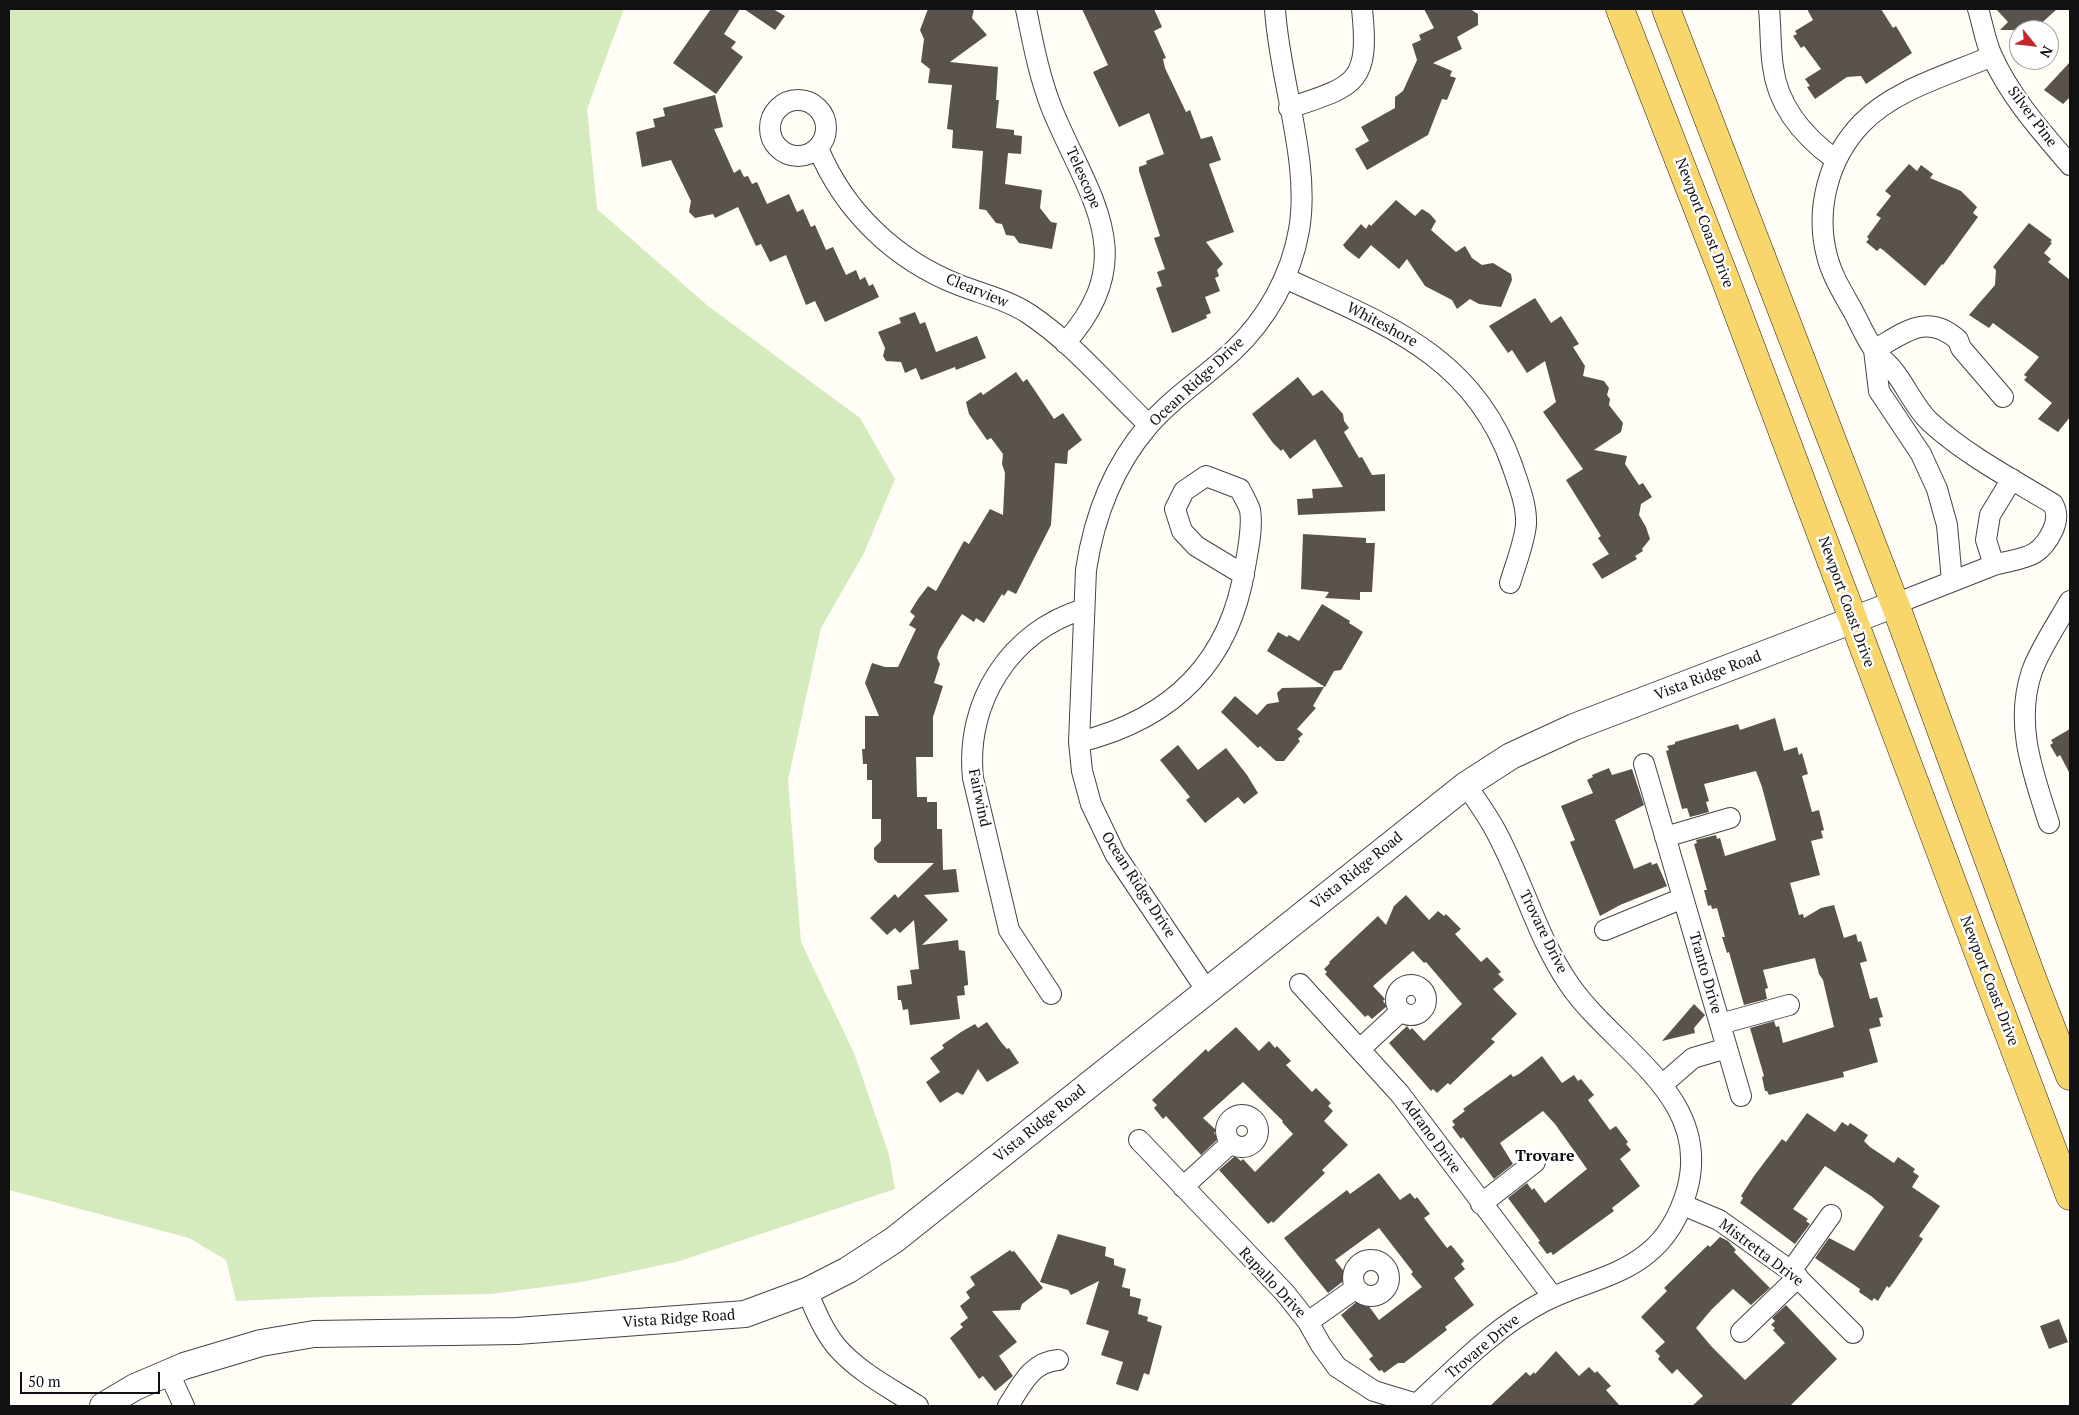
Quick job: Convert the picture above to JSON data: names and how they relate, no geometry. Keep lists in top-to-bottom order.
{
  "streets": {
    "main road": ["Newport Coast Drive"],
    "street": [
      "Silver Pine",
      "Telescope",
      "Clearview",
      "Whiteshore",
      "Ocean Ridge Drive",
      "Vista Ridge Road",
      "Fairwind",
      "Trovare Drive",
      "Tranto Drive",
      "Adrano Drive",
      "Mistretta Drive",
      "Rapallo Drive"
    ]
  },
  "crossings": [
    ["Telescope", "Clearview"],
    ["Newport Coast Drive", "Vista Ridge Road"],
    ["Clearview", "Ocean Ridge Drive"],
    ["Whiteshore", "Ocean Ridge Drive"],
    ["Ocean Ridge Drive", "Vista Ridge Road"],
    ["Ocean Ridge Drive", "Fairwind"],
    ["Vista Ridge Road", "Trovare Drive"],
    ["Trovare Drive", "Adrano Drive"],
    ["Trovare Drive", "Mistretta Drive"],
    ["Trovare Drive", "Rapallo Drive"]
  ],
  "districts": ["Trovare"],
  "scale_bar": "50 m",
  "north": "bottom right"
}
